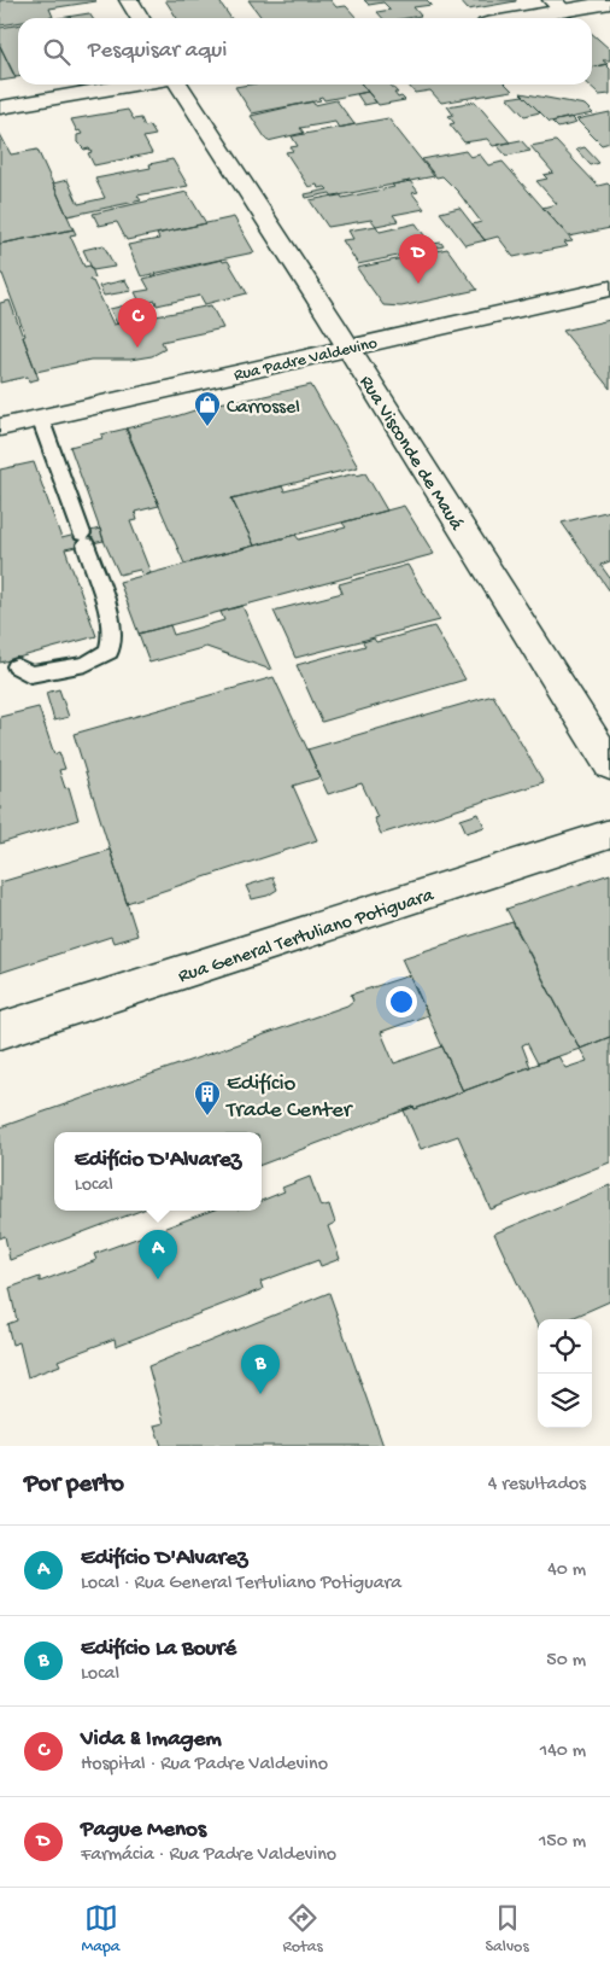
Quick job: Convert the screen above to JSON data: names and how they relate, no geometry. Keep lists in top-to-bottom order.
{
  "streets": {
    "street": ["Rua Padre Valdevino", "Rua Visconde de Mauá", "Rua General Tertuliano Potiguara"]
  },
  "crossings": [
    ["Rua Padre Valdevino", "Rua Visconde de Mauá"]
  ],
  "places": {
    "shop": ["Carrossel"],
    "building": ["Edifício Trade Center"]
  },
  "page": {
    "search": "Pesquisar aqui",
    "pins": [
      "D",
      "C",
      "A",
      "B"
    ],
    "popup": ["Edifício D'Alvarez", "Local"],
    "heading": ["Por perto", "4 resultados"],
    "list": [
      {
        "mark": "A",
        "name": "Edifício D'Alvarez",
        "note": "Local · Rua General Tertuliano Potiguara",
        "value": "40 m"
      },
      {
        "mark": "B",
        "name": "Edifício La Bouré",
        "note": "Local",
        "value": "50 m"
      },
      {
        "mark": "C",
        "name": "Vida & Imagem",
        "note": "Hospital · Rua Padre Valdevino",
        "value": "140 m"
      },
      {
        "mark": "D",
        "name": "Pague Menos",
        "note": "Farmácia · Rua Padre Valdevino",
        "value": "150 m"
      }
    ],
    "nav": ["Mapa", "Rotas", "Salvos"]
  }
}
